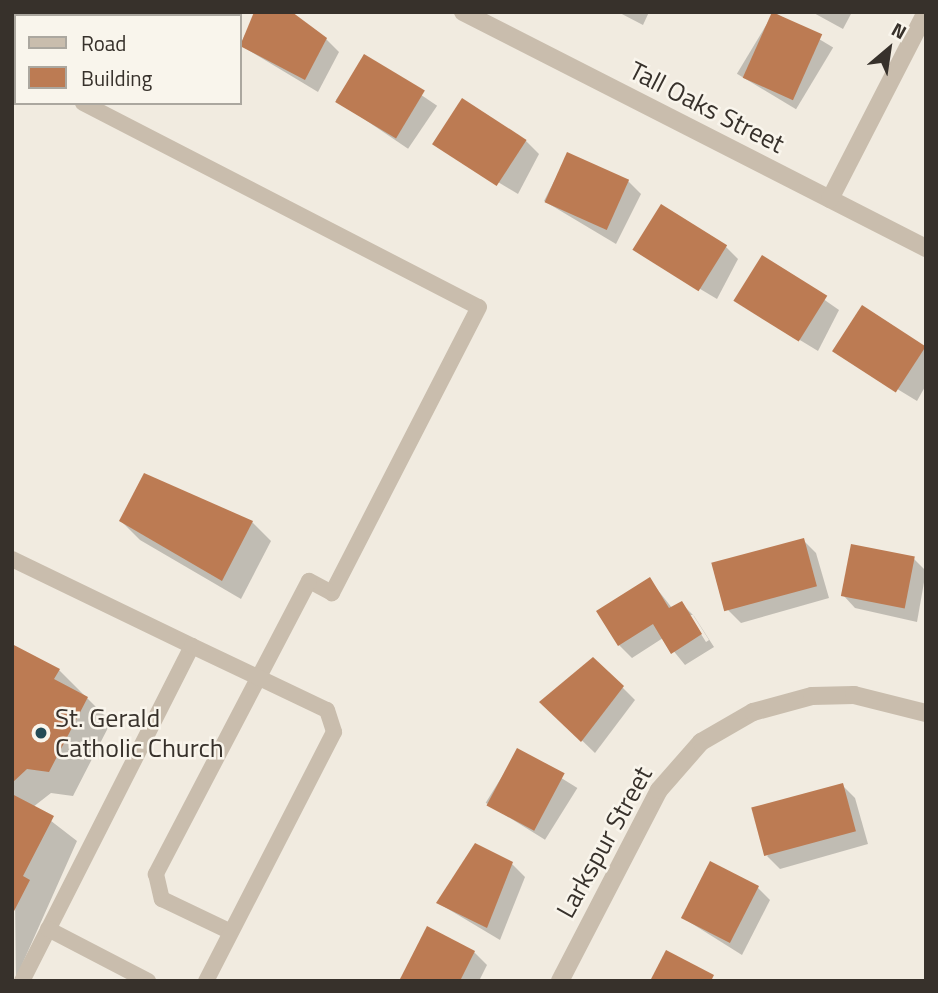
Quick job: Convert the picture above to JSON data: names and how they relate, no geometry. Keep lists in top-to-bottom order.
{
  "streets": {
    "street": ["Tall Oaks Street", "Larkspur Street"]
  },
  "places": ["St. Gerald Catholic Church"],
  "legend": ["Road", "Building"],
  "north": "top right"
}
